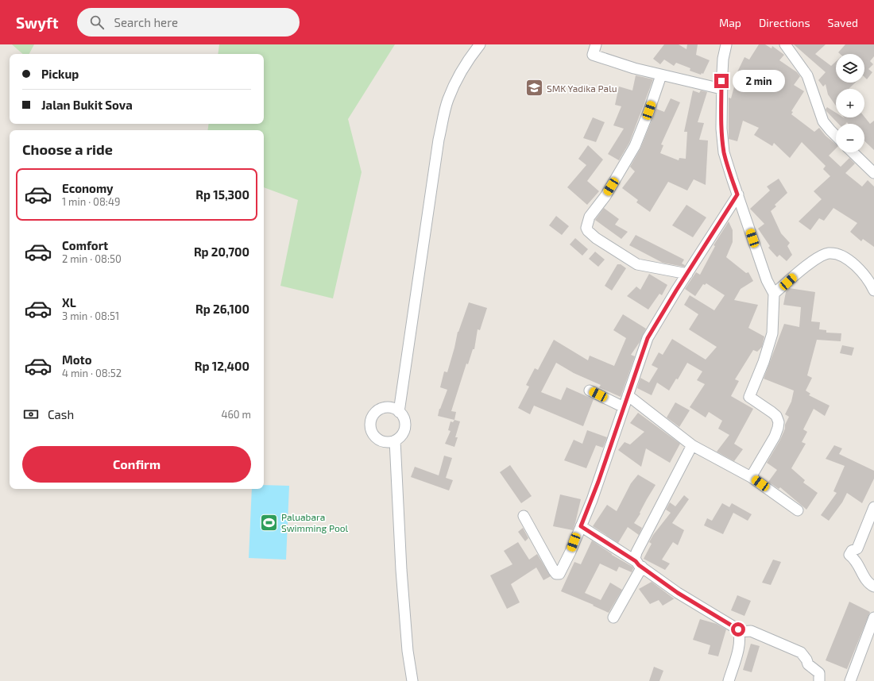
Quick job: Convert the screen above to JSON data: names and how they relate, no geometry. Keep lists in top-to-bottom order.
{
  "places": {
    "school or university": ["SMK Yadika Palu"],
    "sports": ["Paluabara Swimming Pool"]
  },
  "page": {
    "header": "Swyft",
    "search": "Search here",
    "nav": ["Map", "Directions", "Saved"],
    "map_buttons": ["+", "−"],
    "banner": ["Pickup", "Jalan Bukit Sova"],
    "bubble": "2 min",
    "heading": "Choose a ride",
    "list": [
      {
        "name": "Economy",
        "note": "1 min · 08:49",
        "value": "Rp 15,300"
      },
      {
        "name": "Comfort",
        "note": "2 min · 08:50",
        "value": "Rp 20,700"
      },
      {
        "name": "XL",
        "note": "3 min · 08:51",
        "value": "Rp 26,100"
      },
      {
        "name": "Moto",
        "note": "4 min · 08:52",
        "value": "Rp 12,400"
      }
    ],
    "pay": ["Cash", "460 m"],
    "buttons": "Confirm"
  }
}
